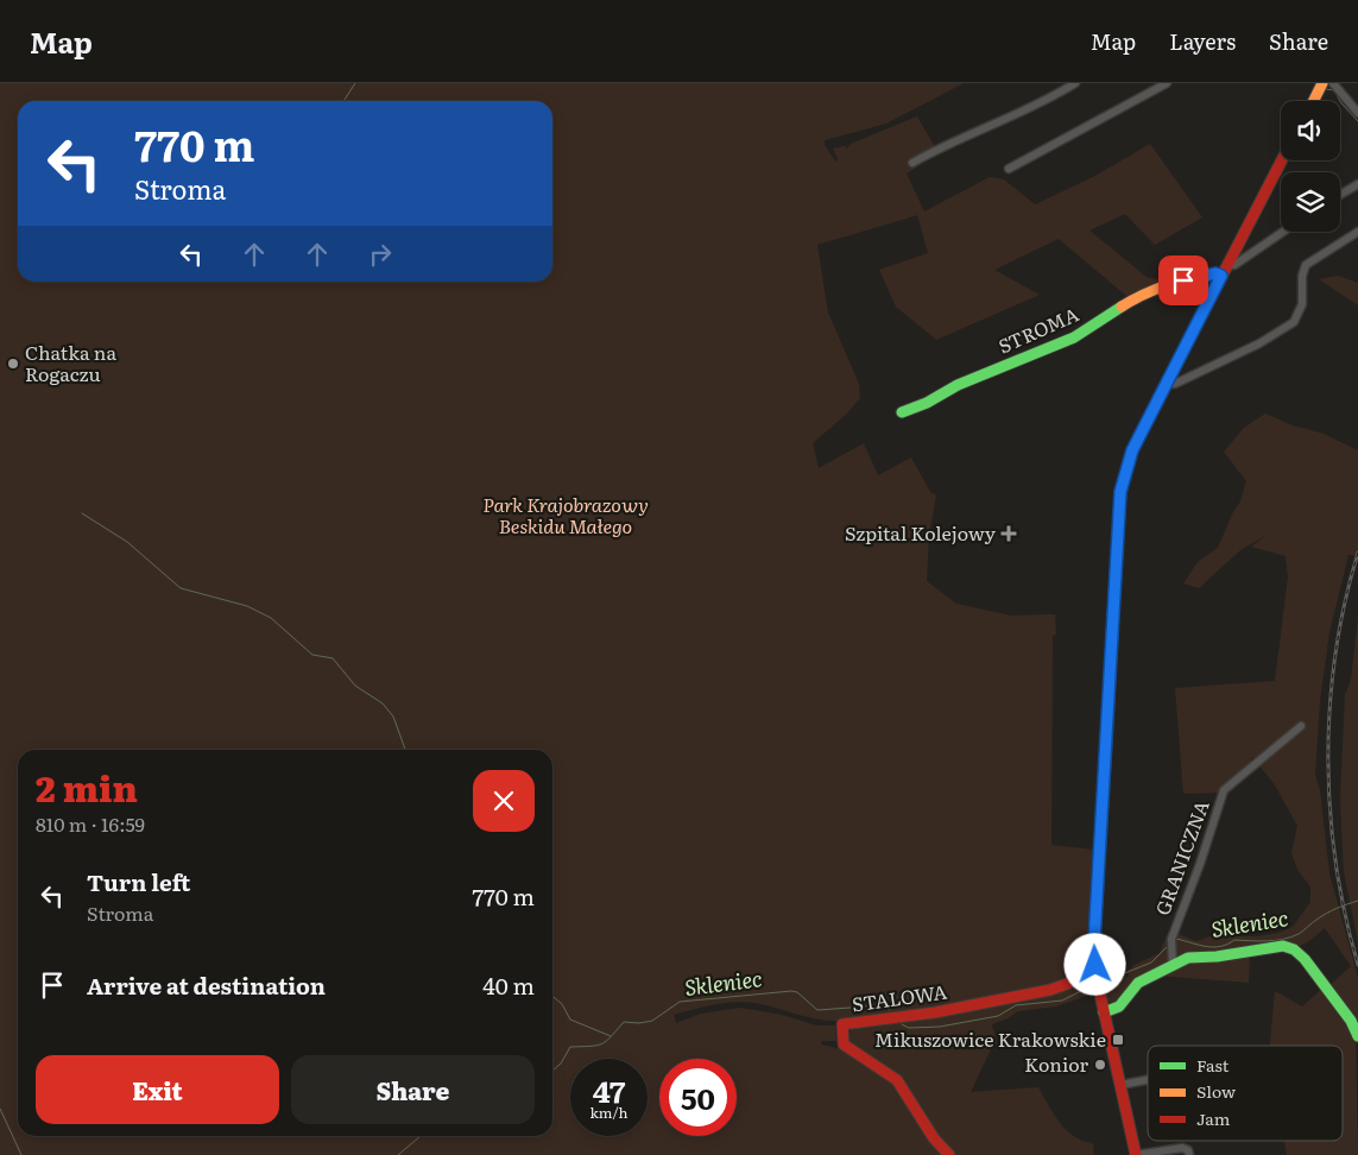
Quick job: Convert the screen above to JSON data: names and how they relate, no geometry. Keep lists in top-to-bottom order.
{
  "streets": {
    "street": ["STROMA", "GRANICZNA", "STALOWA"]
  },
  "water": ["Skleniec"],
  "parks": ["Park Krajobrazowy Beskidu Małego"],
  "places": {
    "other": ["Chatka na Rogaczu", "Konior"],
    "health": ["Szpital Kolejowy"],
    "transit": ["Mikuszowice Krakowskie"]
  },
  "legend": ["Fast", "Slow", "Jam"],
  "page": {
    "header": "Map",
    "nav": ["Map", "Layers", "Share"],
    "turn": ["770 m", "Stroma"],
    "heading": ["2 min", "810 m · 16:59"],
    "list": [
      {
        "name": "Turn left",
        "note": "Stroma",
        "value": "770 m"
      },
      {
        "name": "Arrive at destination",
        "value": "40 m"
      }
    ],
    "buttons": ["Exit", "Share"],
    "speed": "47 km/h",
    "limit": "50"
  }
}
